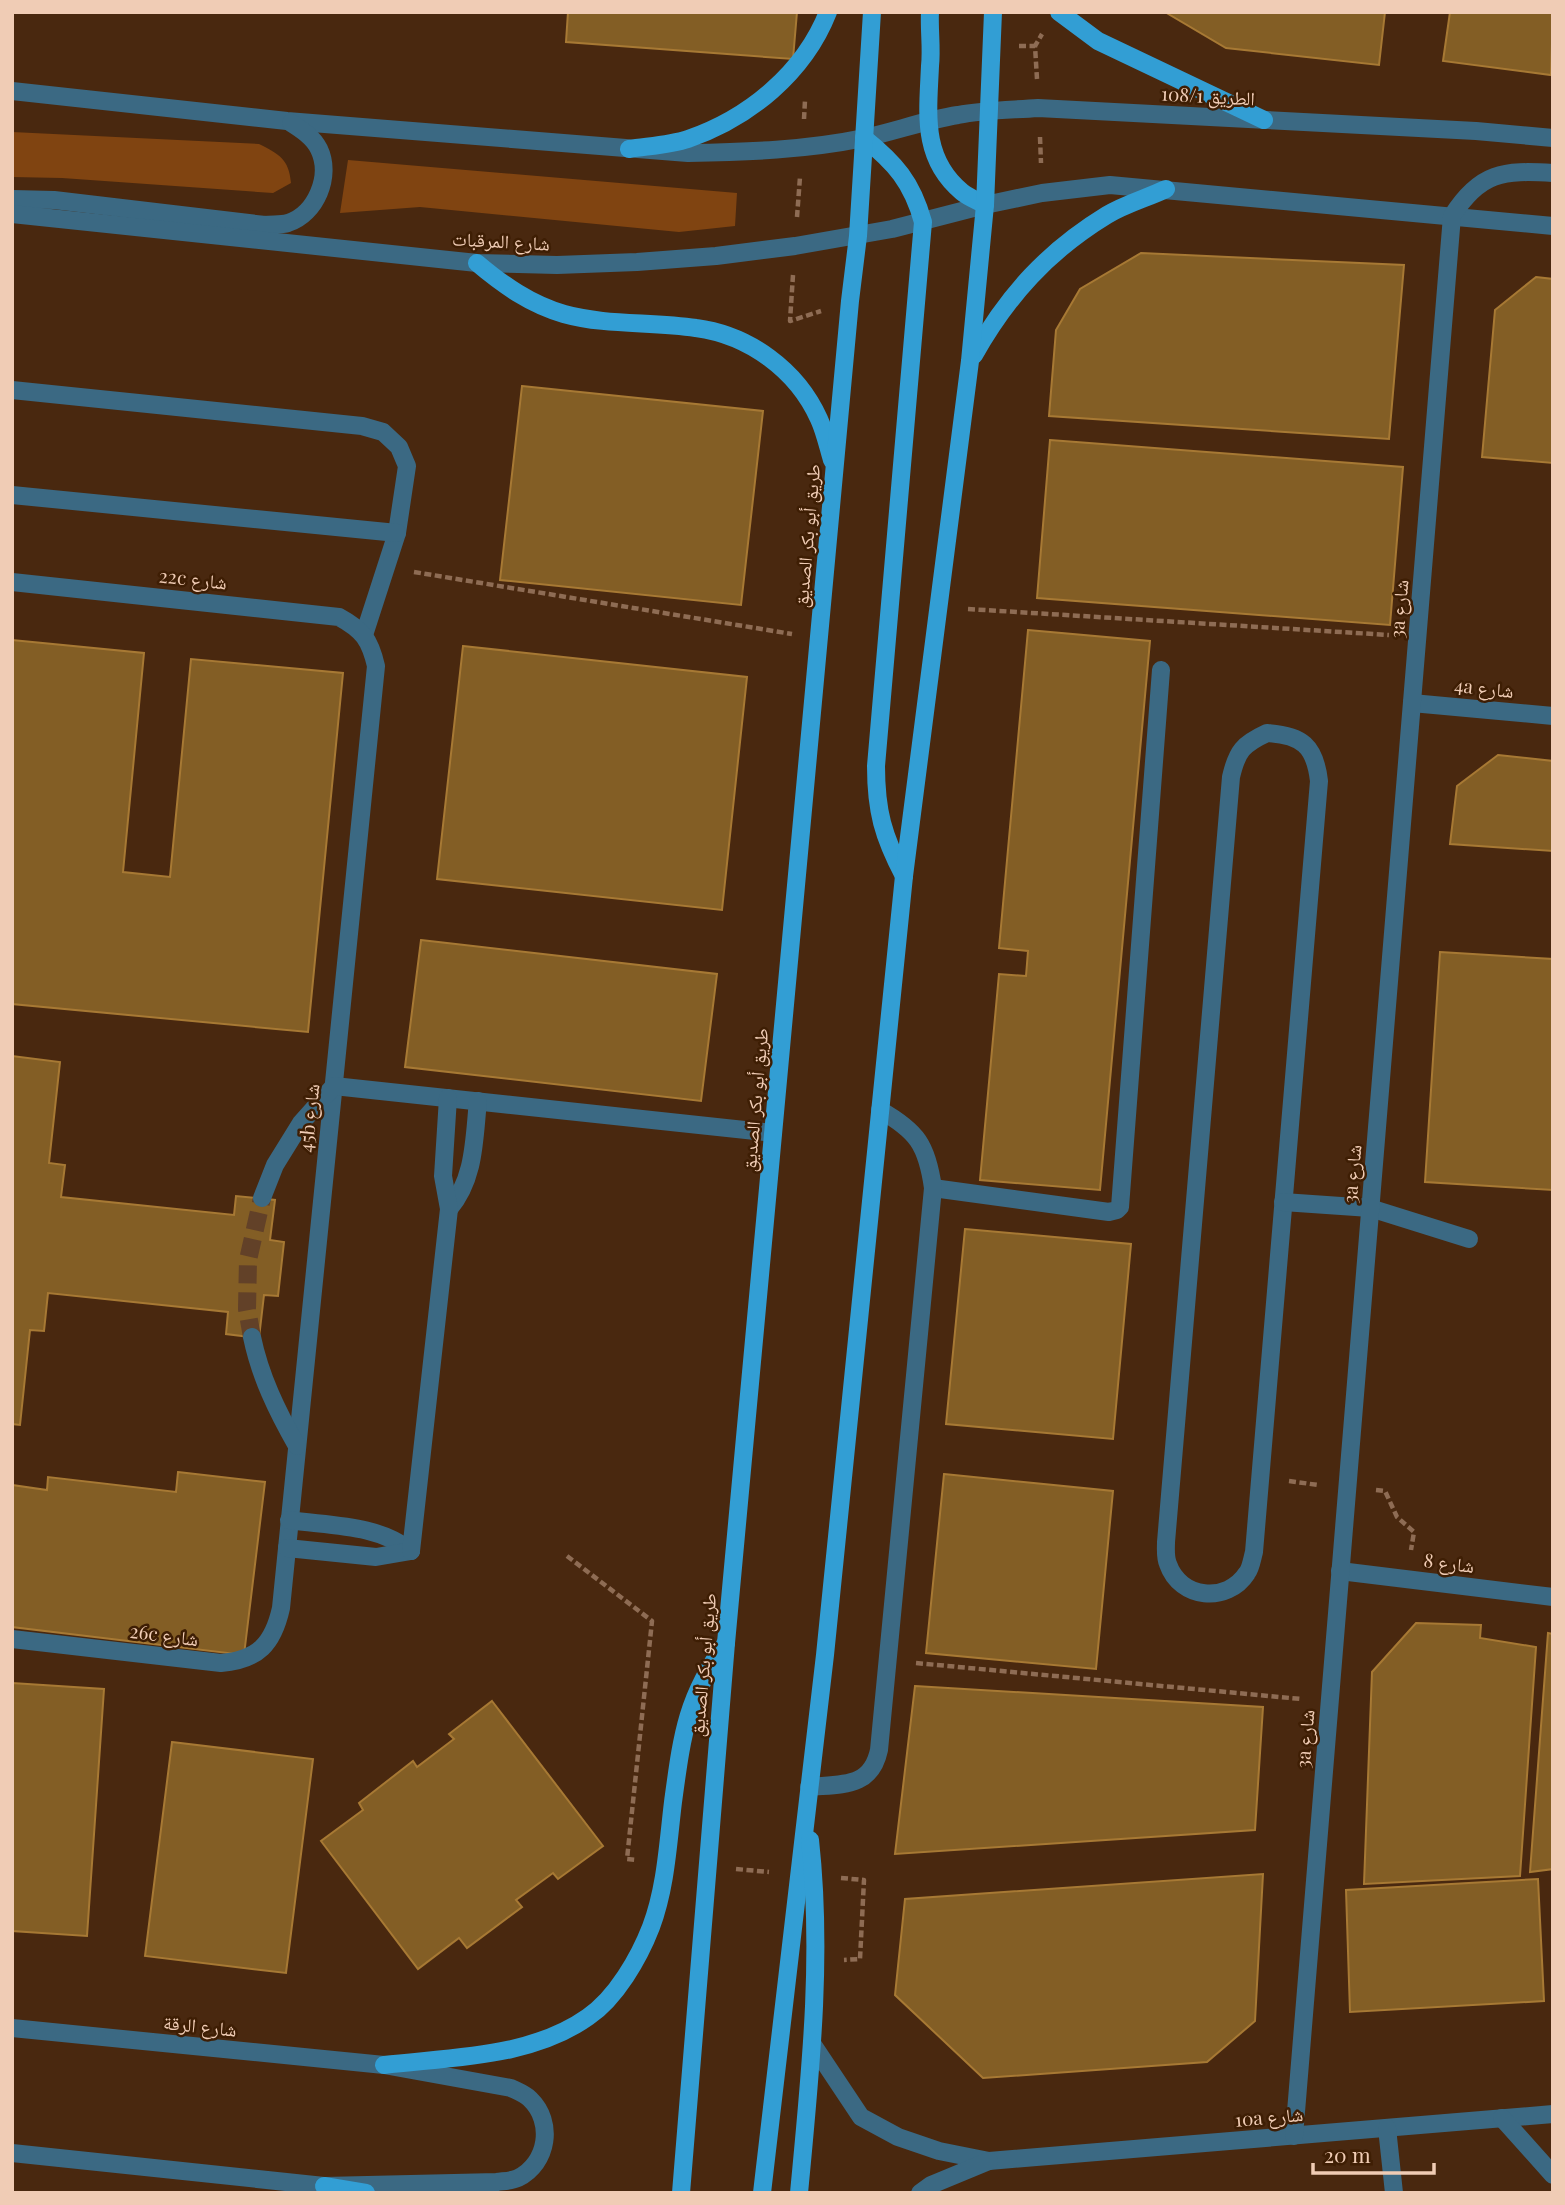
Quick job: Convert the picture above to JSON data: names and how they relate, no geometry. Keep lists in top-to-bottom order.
{
  "streets": {
    "main road": ["طريق أبو بكر الصديق"],
    "street": [
      "108/1 الطريق",
      "شارع المرقبات",
      "22c شارع",
      "3a شارع",
      "4a شارع",
      "45b شارع",
      "شارع 8",
      "26c شارع",
      "شارع الرقة",
      "10a شارع"
    ]
  },
  "crossings": [
    ["108/1 الطريق", "طريق أبو بكر الصديق"],
    ["شارع المرقبات", "طريق أبو بكر الصديق"],
    ["22c شارع", "45b شارع"],
    ["3a شارع", "4a شارع"],
    ["3a شارع", "شارع 8"],
    ["3a شارع", "10a شارع"],
    ["45b شارع", "26c شارع"]
  ],
  "scale_bar": "20 m"
}
